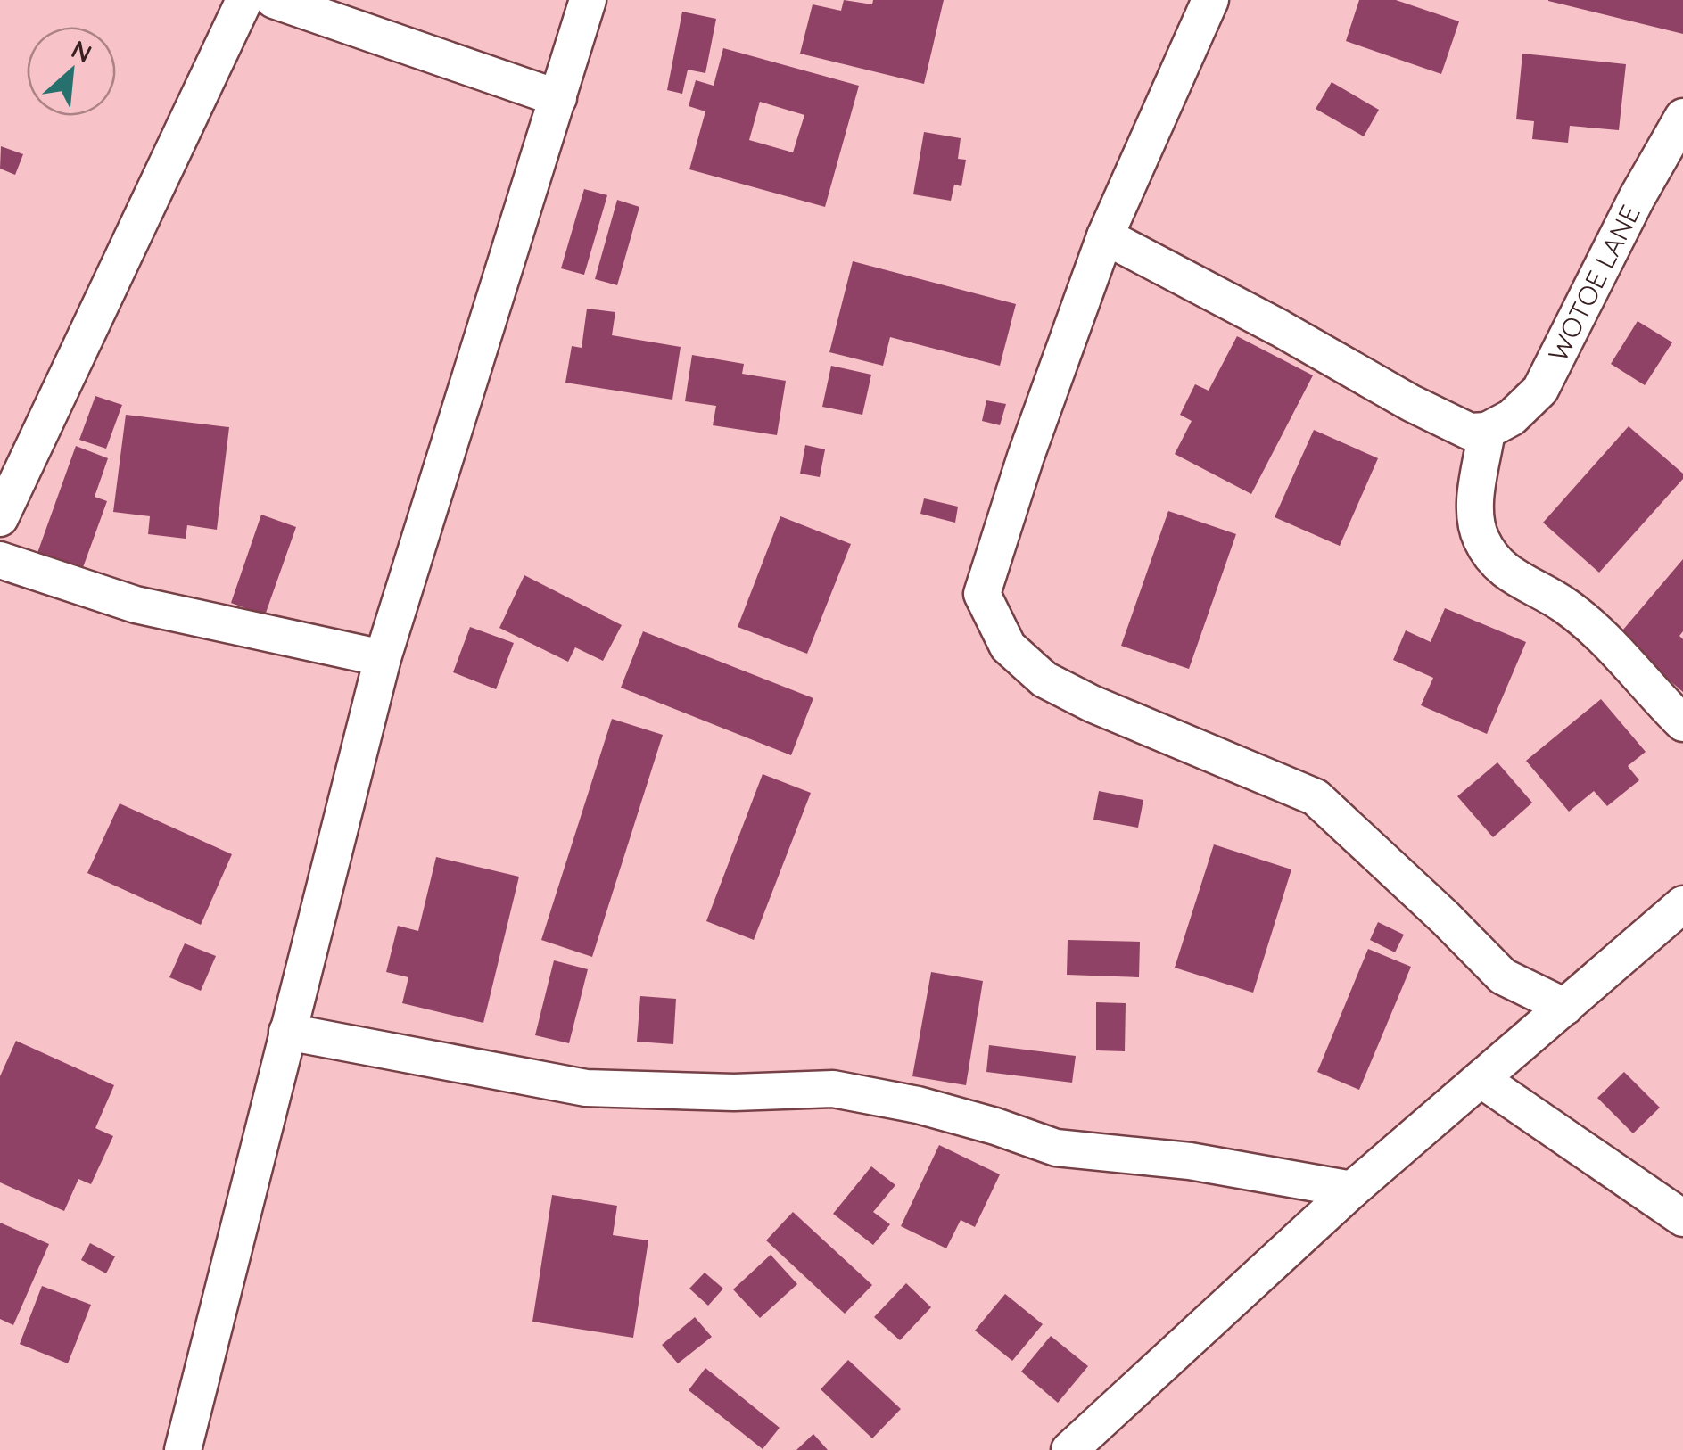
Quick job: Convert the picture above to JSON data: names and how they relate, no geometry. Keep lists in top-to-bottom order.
{
  "streets": {
    "street": ["WOTOE LANE"]
  },
  "north": "top right"
}
